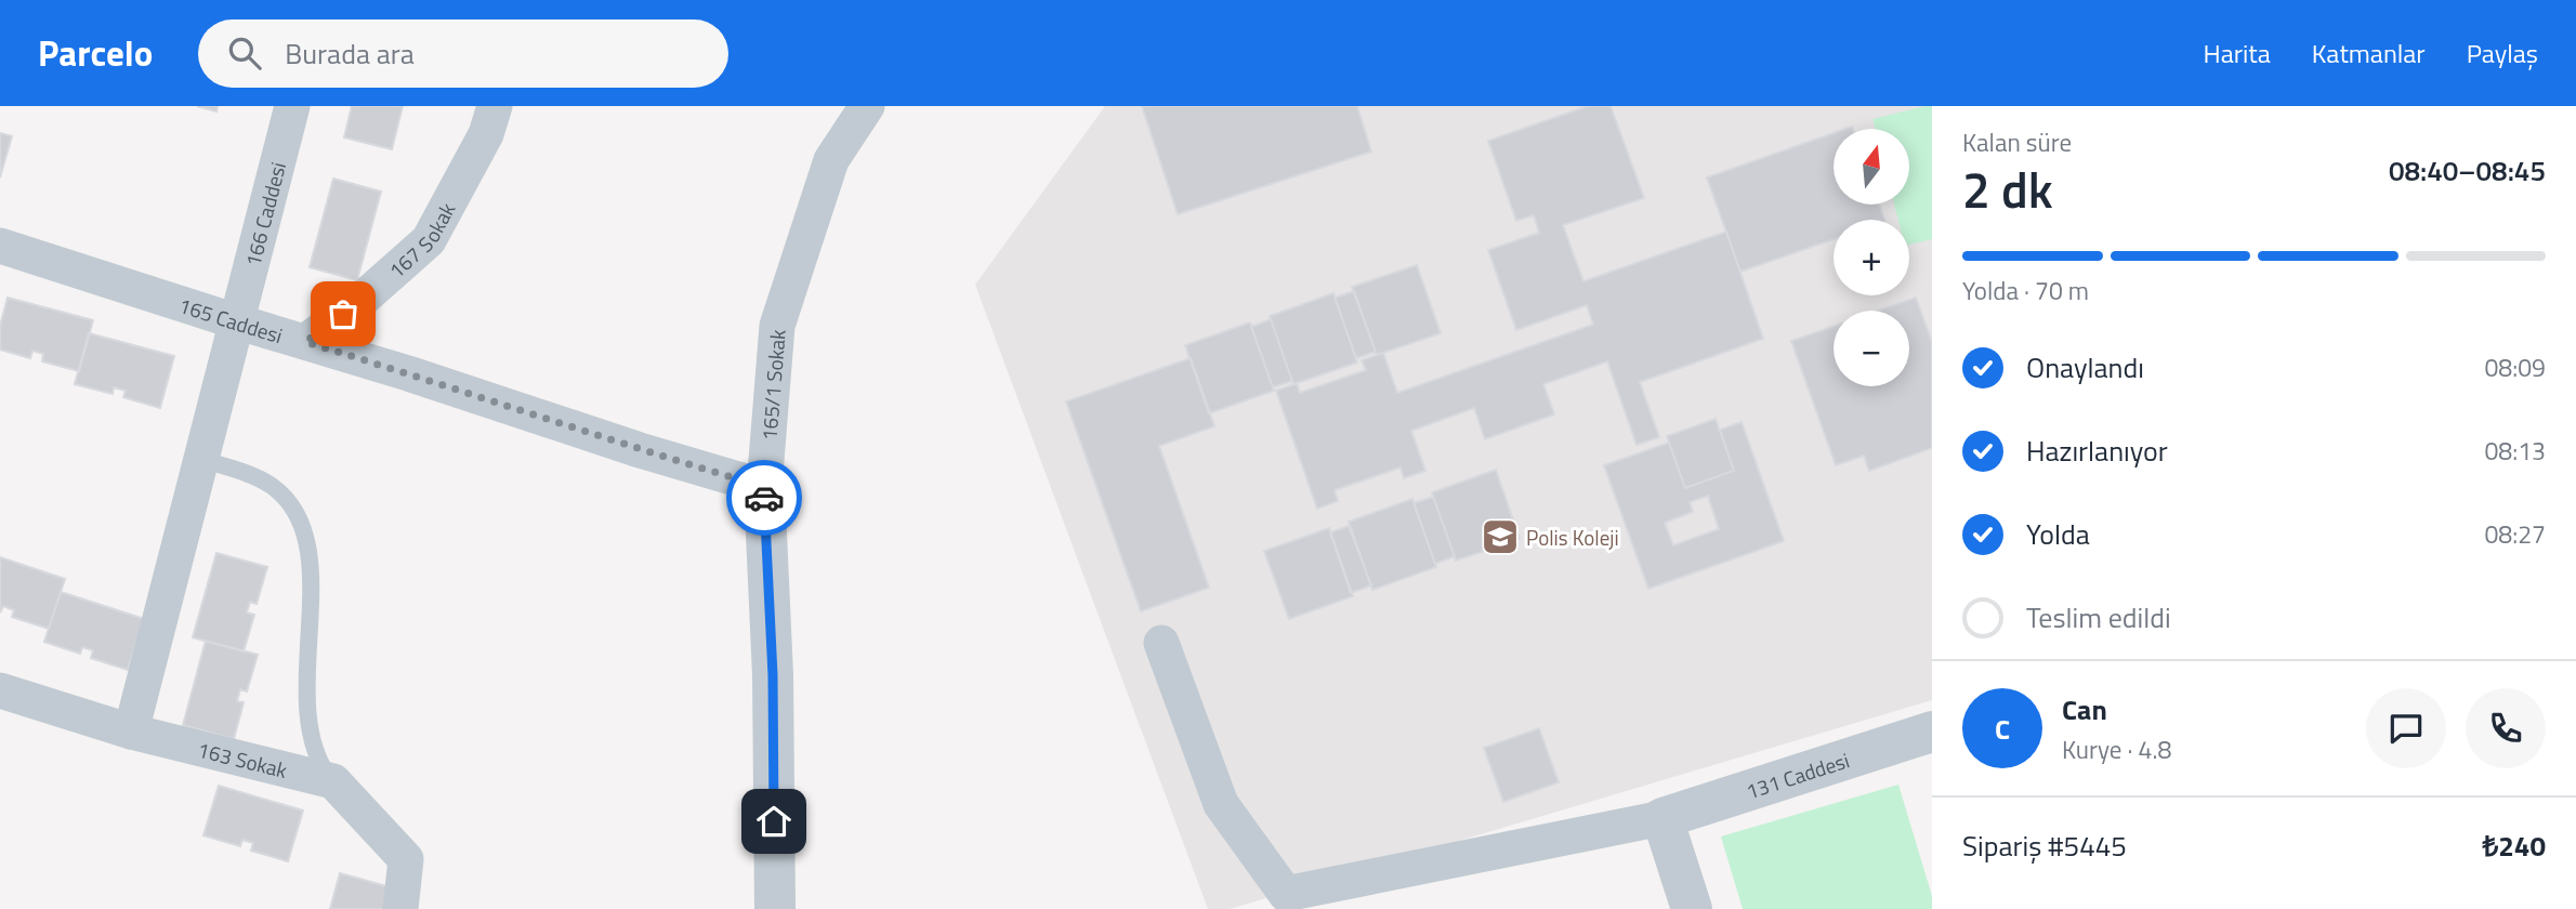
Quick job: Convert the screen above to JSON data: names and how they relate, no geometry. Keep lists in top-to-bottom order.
{
  "streets": {
    "street": [
      "166 Caddesi",
      "167 Sokak",
      "165 Caddesi",
      "165/1 Sokak",
      "163 Sokak",
      "131 Caddesi"
    ]
  },
  "crossings": [
    ["166 Caddesi", "165 Caddesi"],
    ["166 Caddesi", "163 Sokak"],
    ["167 Sokak", "165 Caddesi"],
    ["165 Caddesi", "165/1 Sokak"]
  ],
  "places": {
    "school or university": ["Polis Koleji"]
  },
  "north": "top",
  "page": {
    "header": "Parcelo",
    "search": "Burada ara",
    "nav": ["Harita", "Katmanlar", "Paylaş"],
    "heading": ["2 dk", "Kalan süre", "08:40–08:45"],
    "panel": [
      "Can",
      "Kurye · 4.8",
      "Sipariş #5445",
      "₺240"
    ],
    "map_buttons": ["+", "−"],
    "bar": "Yolda · 70 m",
    "list": [
      ["Onaylandı", "08:09"],
      ["Hazırlanıyor", "08:13"],
      ["Yolda", "08:27"],
      "Teslim edildi"
    ],
    "round": "C"
  }
}
